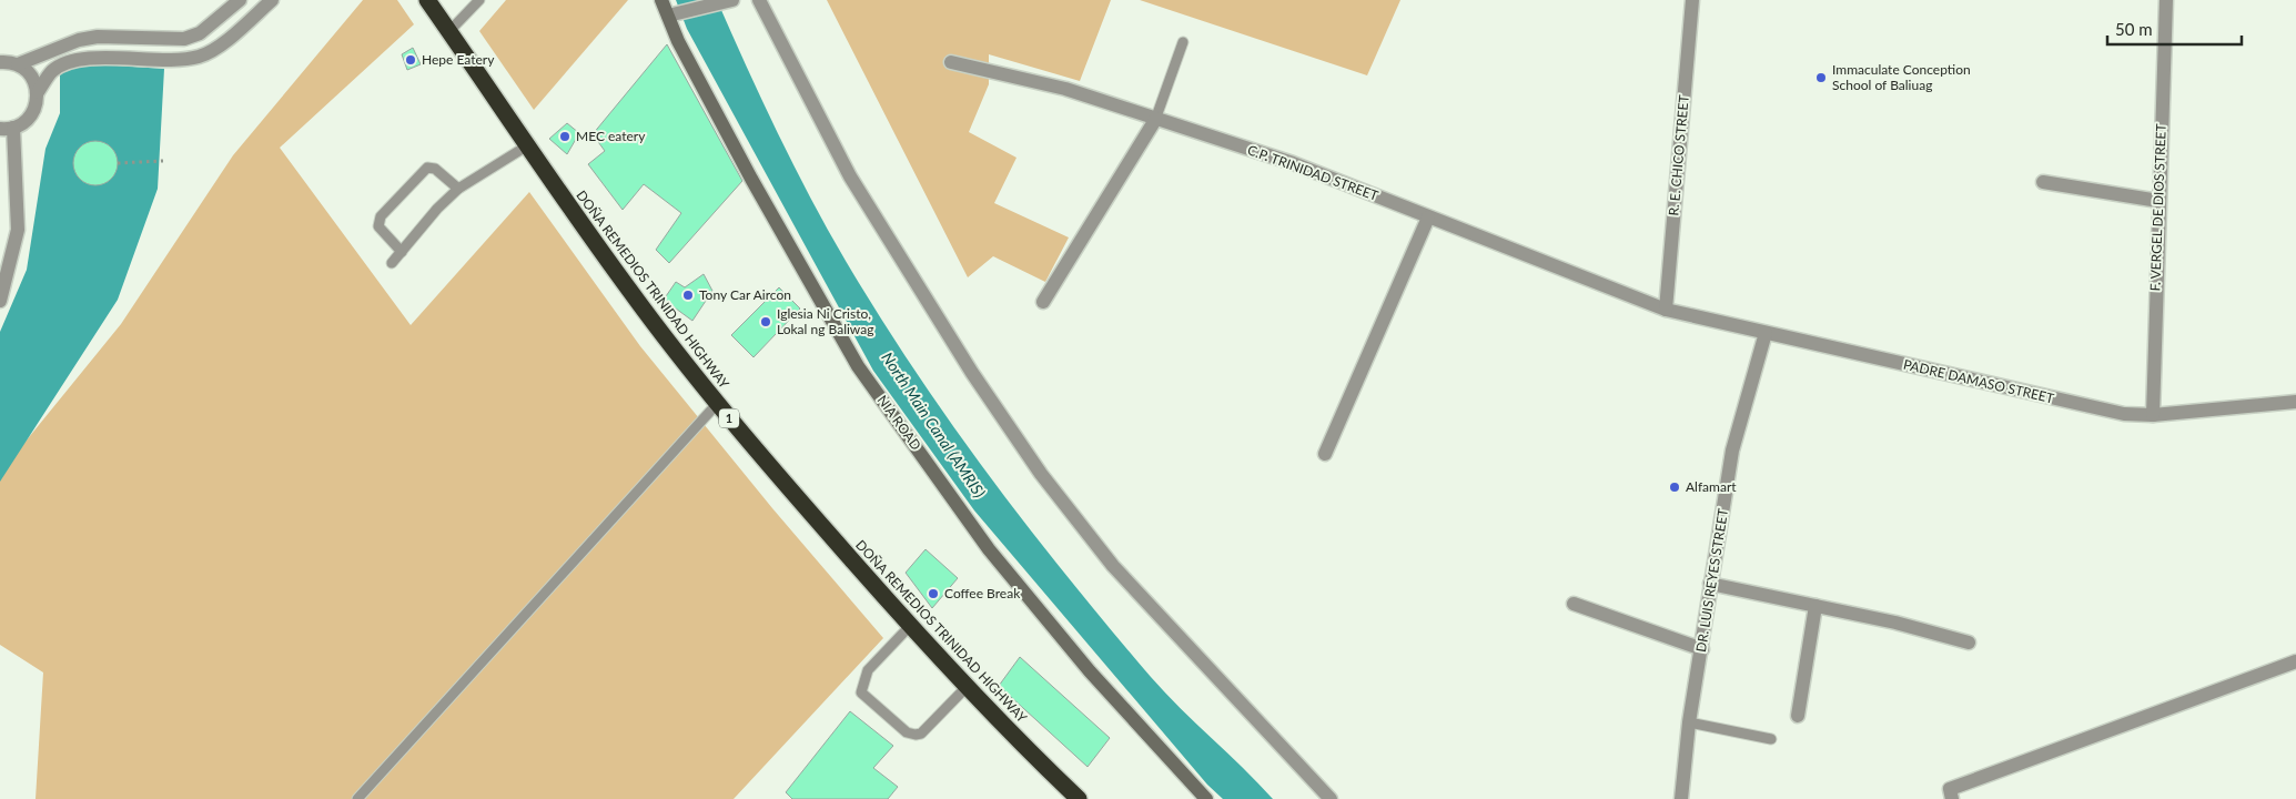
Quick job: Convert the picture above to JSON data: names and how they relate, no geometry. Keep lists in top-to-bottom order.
{
  "streets": {
    "highway": ["DOÑA REMEDIOS TRINIDAD HIGHWAY", "1"],
    "street": [
      "R. E. CHICO STREET",
      "C.P. TRINIDAD STREET",
      "F. VERGEL DE DIOS STREET",
      "PADRE DAMASO STREET",
      "NIA ROAD",
      "DR. LUIS REYES STREET"
    ]
  },
  "crossings": [
    ["R. E. CHICO STREET", "C.P. TRINIDAD STREET"],
    ["R. E. CHICO STREET", "PADRE DAMASO STREET"],
    ["C.P. TRINIDAD STREET", "PADRE DAMASO STREET"],
    ["F. VERGEL DE DIOS STREET", "PADRE DAMASO STREET"],
    ["PADRE DAMASO STREET", "DR. LUIS REYES STREET"]
  ],
  "water": ["North Main Canal (AMRIS)"],
  "places": [
    "Hepe Eatery",
    "Immaculate Conception School of Baliuag",
    "MEC eatery",
    "Tony Car Aircon",
    "Iglesia Ni Cristo, Lokal ng Baliwag",
    "Alfamart",
    "Coffee Break"
  ],
  "scale_bar": "50 m"
}
